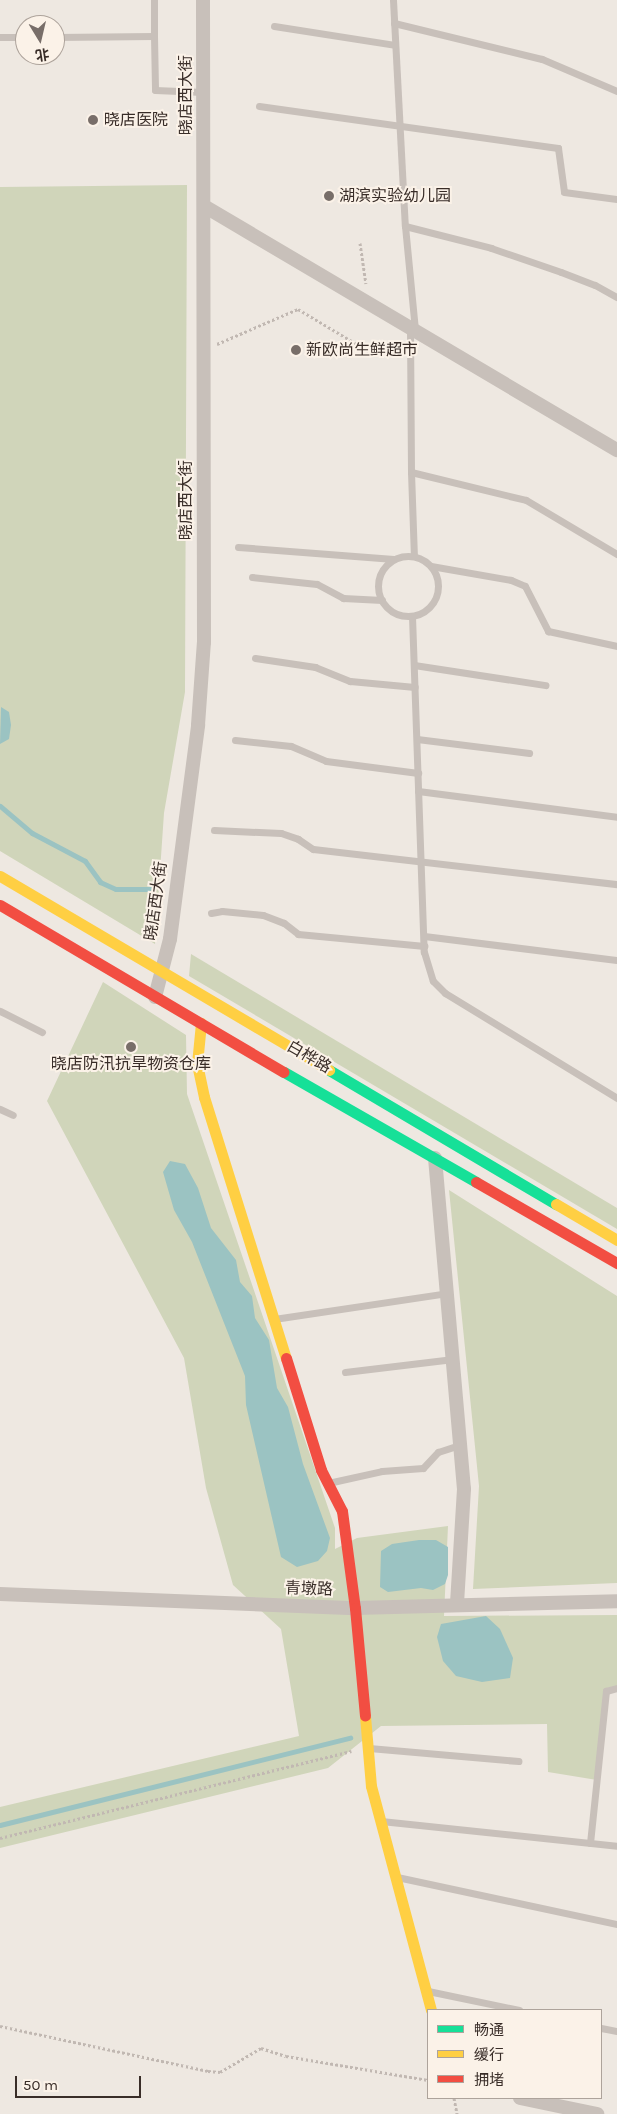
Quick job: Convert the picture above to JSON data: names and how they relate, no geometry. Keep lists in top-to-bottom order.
{
  "streets": {
    "street": ["晓店西大街", "白桦路", "青墩路"]
  },
  "crossings": [
    ["晓店西大街", "白桦路"]
  ],
  "places": [
    "晓店医院",
    "湖滨实验幼儿园",
    "新欧尚生鲜超市",
    "晓店防汛抗旱物资仓库"
  ],
  "legend": ["畅通", "缓行", "拥堵"],
  "scale_bar": "50 m",
  "north": "bottom"
}
